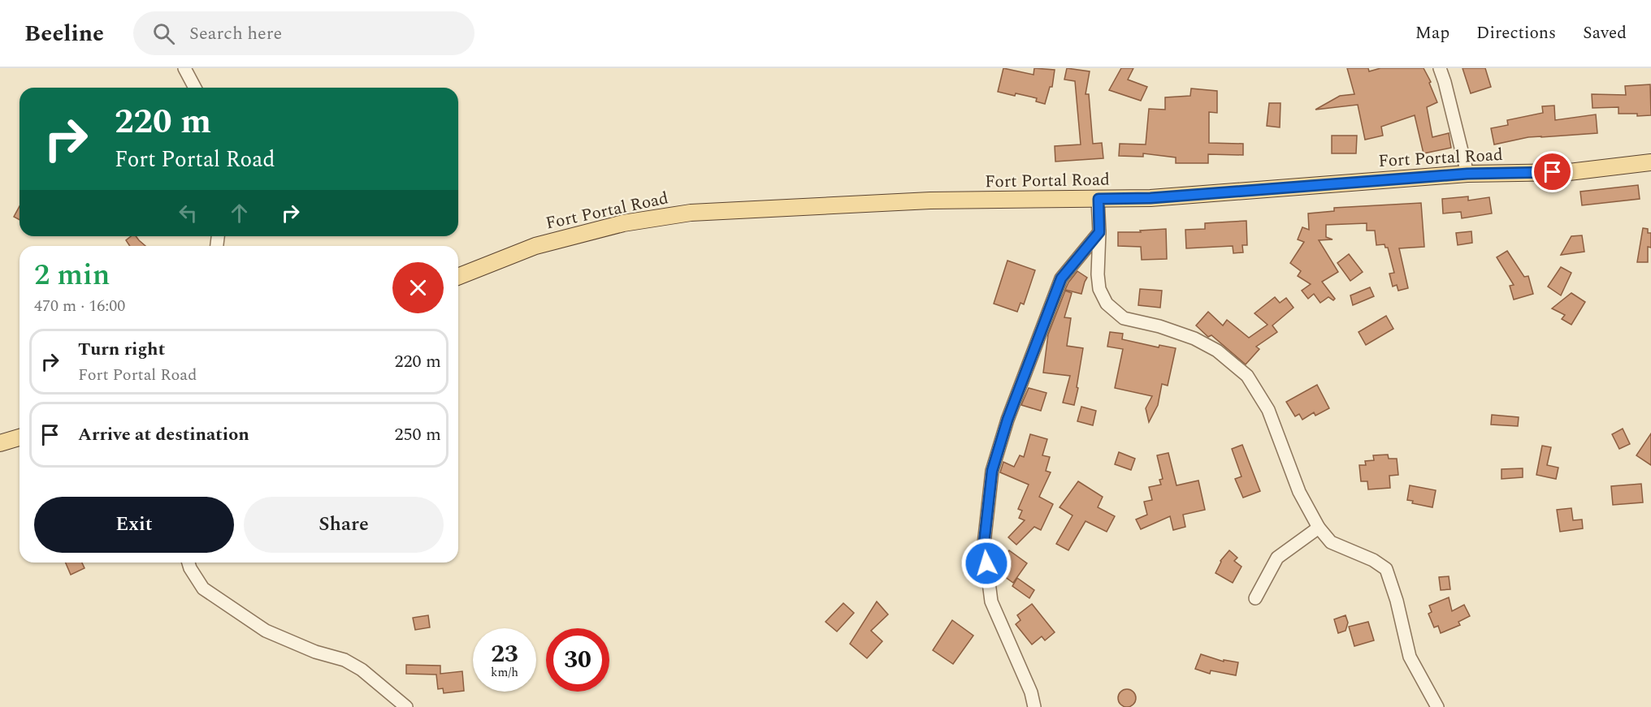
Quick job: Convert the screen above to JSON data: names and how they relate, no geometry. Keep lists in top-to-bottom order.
{
  "streets": {
    "main road": ["Fort Portal Road"]
  },
  "page": {
    "header": "Beeline",
    "search": "Search here",
    "nav": ["Map", "Directions", "Saved"],
    "turn": ["220 m", "Fort Portal Road"],
    "heading": ["2 min", "470 m · 16:00"],
    "list": [
      {
        "name": "Turn right",
        "note": "Fort Portal Road",
        "value": "220 m"
      },
      {
        "name": "Arrive at destination",
        "value": "250 m"
      }
    ],
    "buttons": ["Exit", "Share"],
    "speed": "23 km/h",
    "limit": "30"
  }
}
